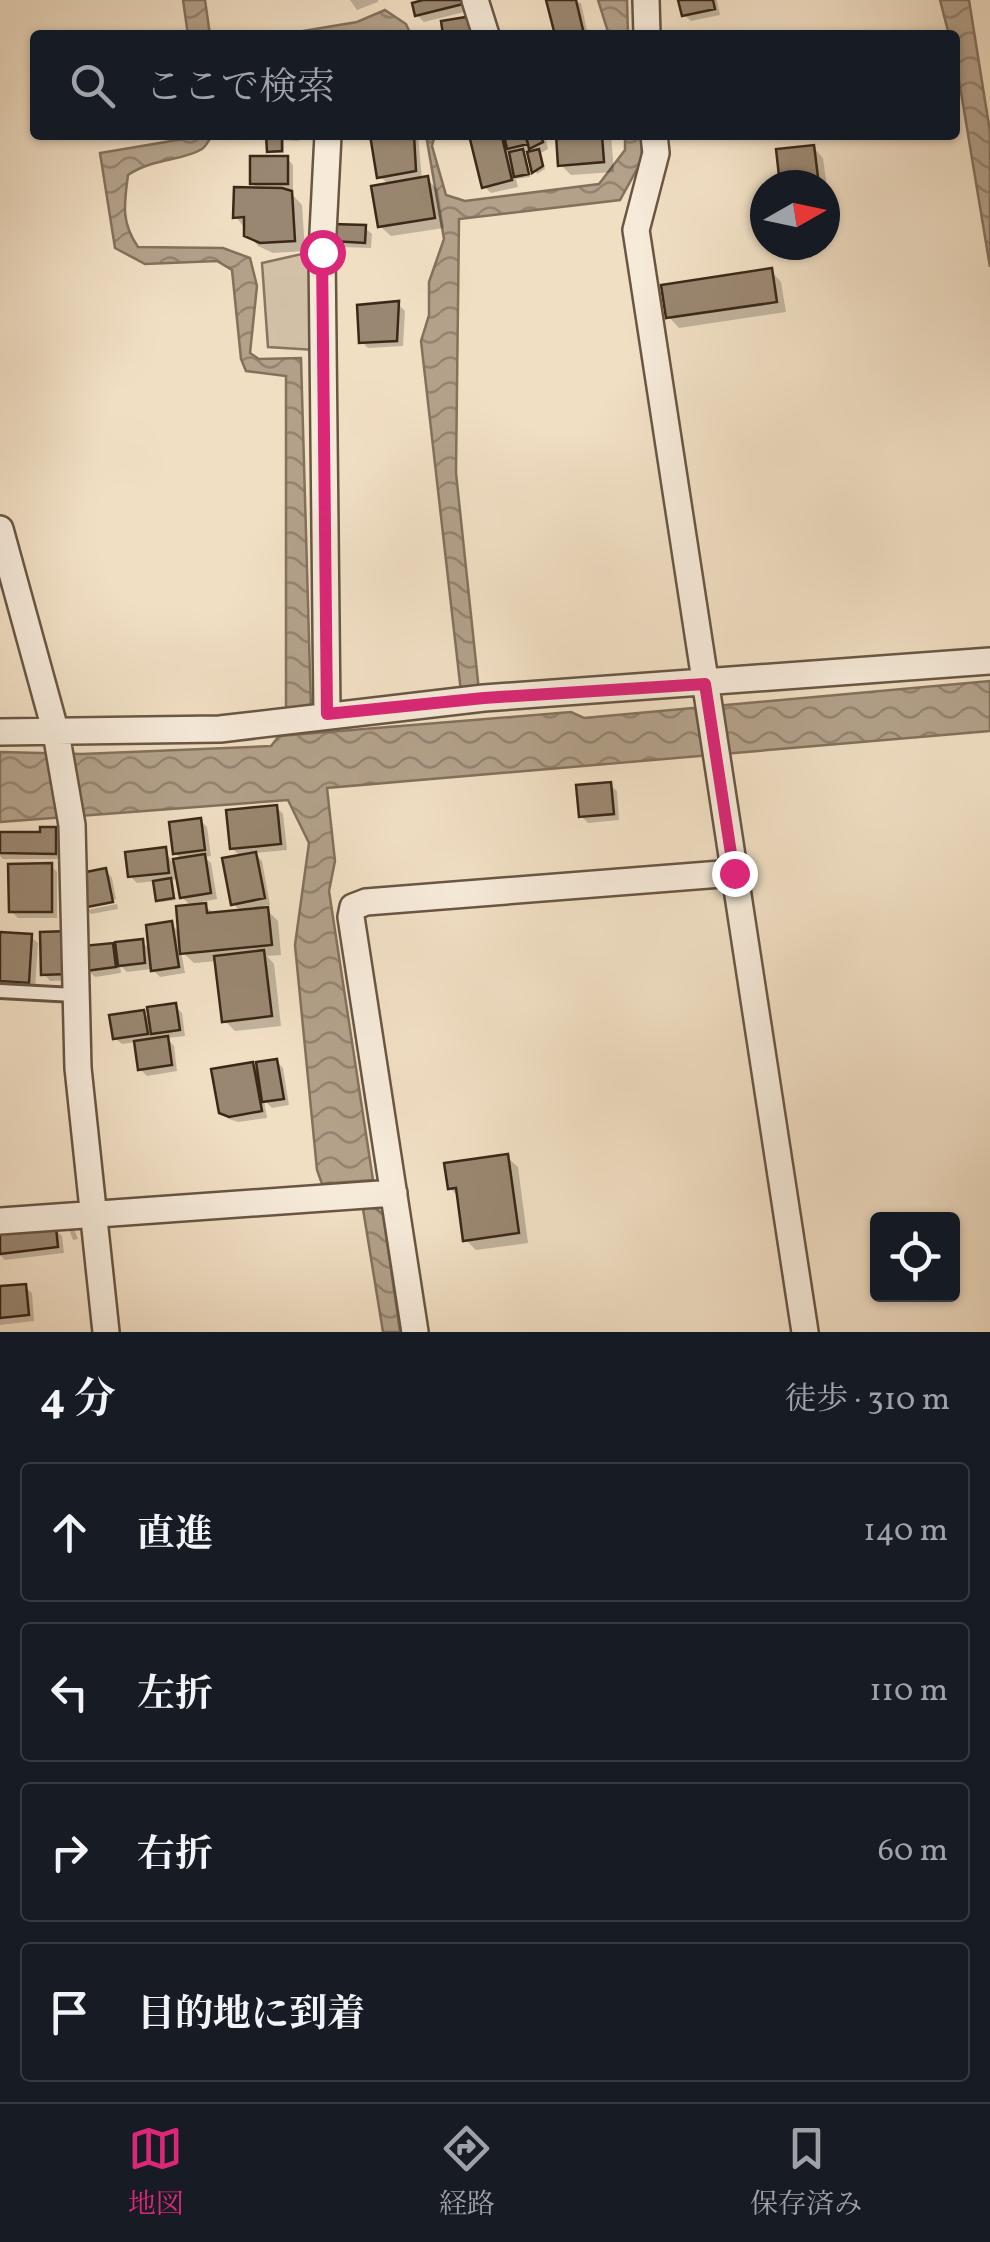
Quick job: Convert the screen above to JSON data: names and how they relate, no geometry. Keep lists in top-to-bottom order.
{
  "north": "right",
  "page": {
    "search": "ここで検索",
    "heading": ["4 分", "徒歩 · 310 m"],
    "list": [
      ["直進", "140 m"],
      ["左折", "110 m"],
      ["右折", "60 m"],
      "目的地に到着"
    ],
    "nav": ["地図", "経路", "保存済み"]
  }
}
